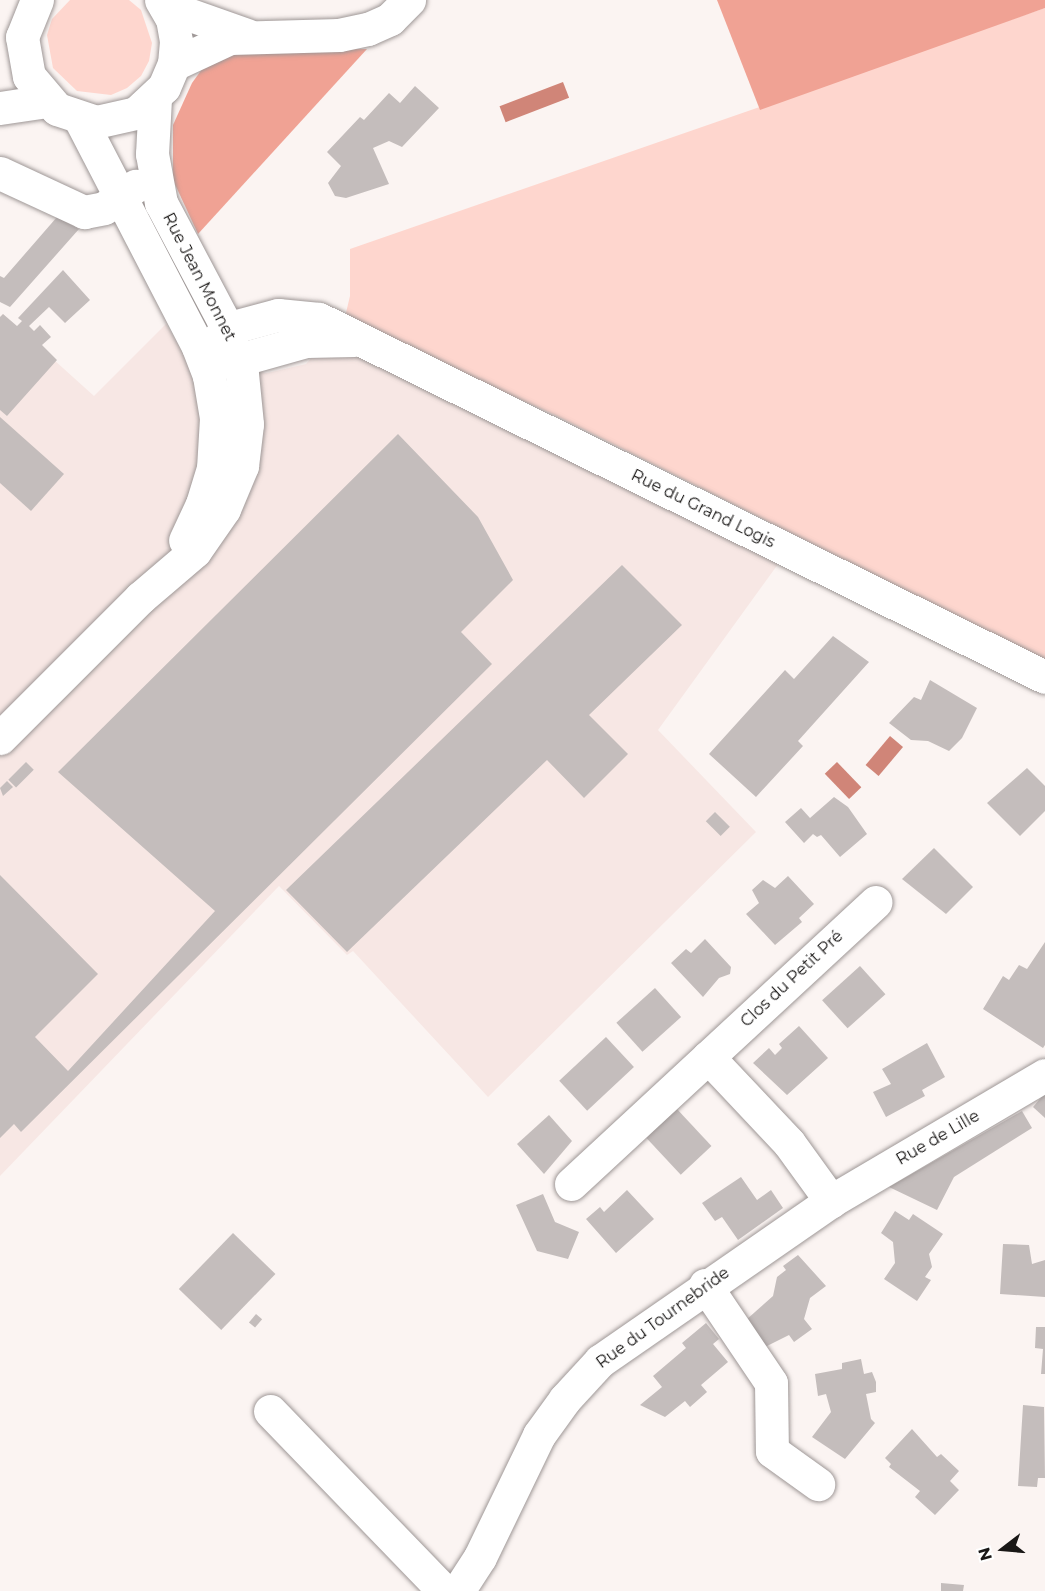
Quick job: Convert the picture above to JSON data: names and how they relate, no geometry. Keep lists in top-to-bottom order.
{
  "streets": {
    "street": [
      "Rue Jean Monnet",
      "Rue du Grand Logis",
      "Clos du Petit Pré",
      "Rue de Lille",
      "Rue du Tournebride"
    ]
  },
  "crossings": [
    ["Rue Jean Monnet", "Rue du Grand Logis"],
    ["Rue de Lille", "Rue du Tournebride"]
  ],
  "north": "left"
}
